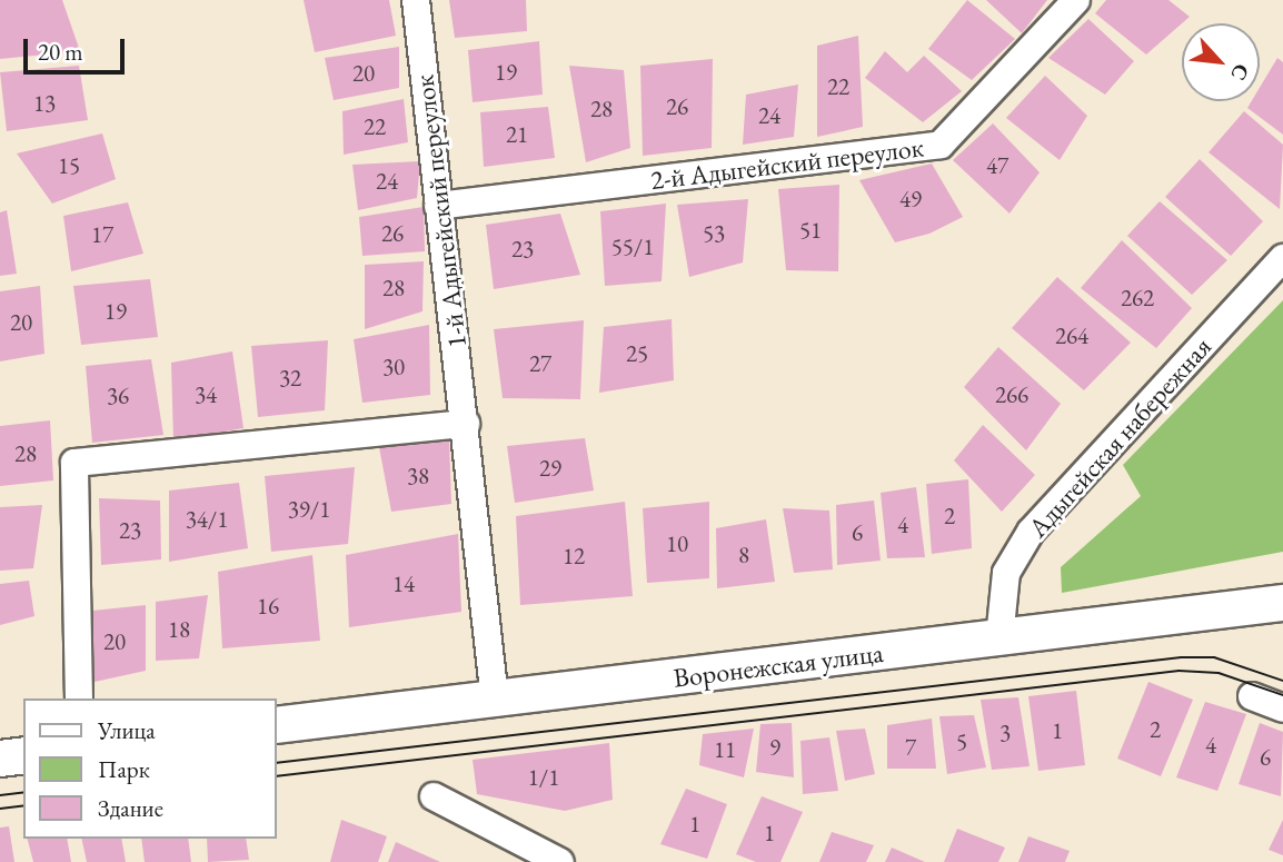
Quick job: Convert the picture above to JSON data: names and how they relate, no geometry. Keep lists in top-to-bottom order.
{
  "streets": {
    "street": [
      "2-й Адыгейский переулок",
      "1-й Адыгейский переулок",
      "Адыгейская набережная",
      "Воронежская улица"
    ]
  },
  "crossings": [
    ["2-й Адыгейский переулок", "1-й Адыгейский переулок"],
    ["1-й Адыгейский переулок", "Воронежская улица"],
    ["Адыгейская набережная", "Воронежская улица"]
  ],
  "house_numbers": [
    "19",
    "20",
    "22",
    "13",
    "26",
    "28",
    "24",
    "22",
    "21",
    "15",
    "47",
    "24",
    "49",
    "51",
    "26",
    "53",
    "17",
    "55/1",
    "23",
    "28",
    "262",
    "19",
    "20",
    "264",
    "25",
    "27",
    "30",
    "32",
    "34",
    "266",
    "36",
    "28",
    "29",
    "38",
    "39/1",
    "2",
    "34/1",
    "4",
    "23",
    "6",
    "10",
    "8",
    "12",
    "14",
    "16",
    "18",
    "20",
    "2",
    "1",
    "3",
    "5",
    "4",
    "9",
    "7",
    "11",
    "6",
    "1/1",
    "1",
    "1"
  ],
  "legend": ["Улица", "Парк", "Здание"],
  "scale_bar": "20 m",
  "north": "bottom right"
}
